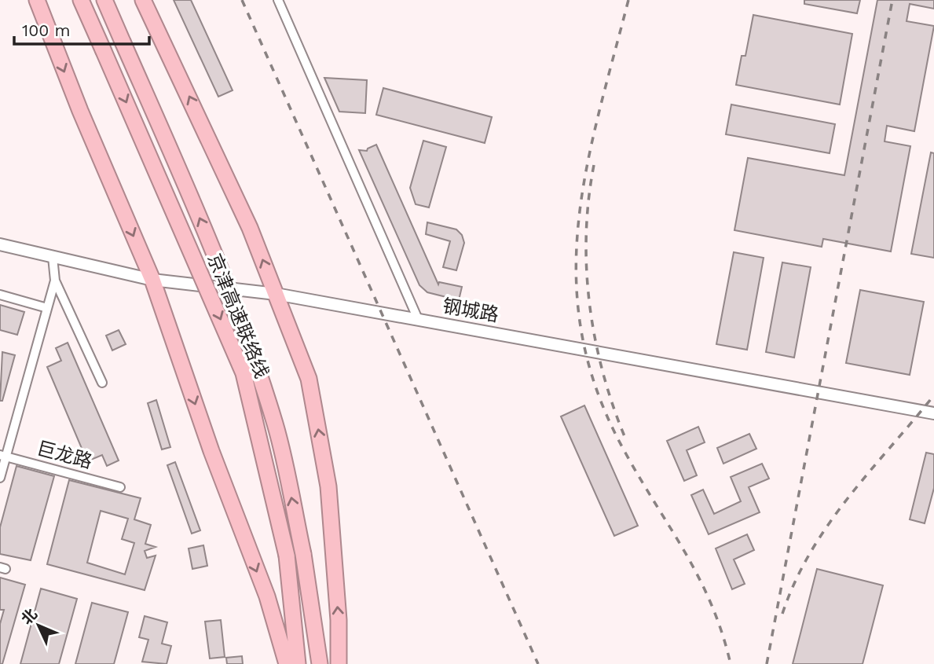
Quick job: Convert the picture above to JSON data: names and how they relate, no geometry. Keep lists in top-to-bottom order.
{
  "streets": {
    "highway": ["京津高速联络线"],
    "street": ["钢城路", "巨龙路"]
  },
  "scale_bar": "100 m",
  "north": "top left"
}
